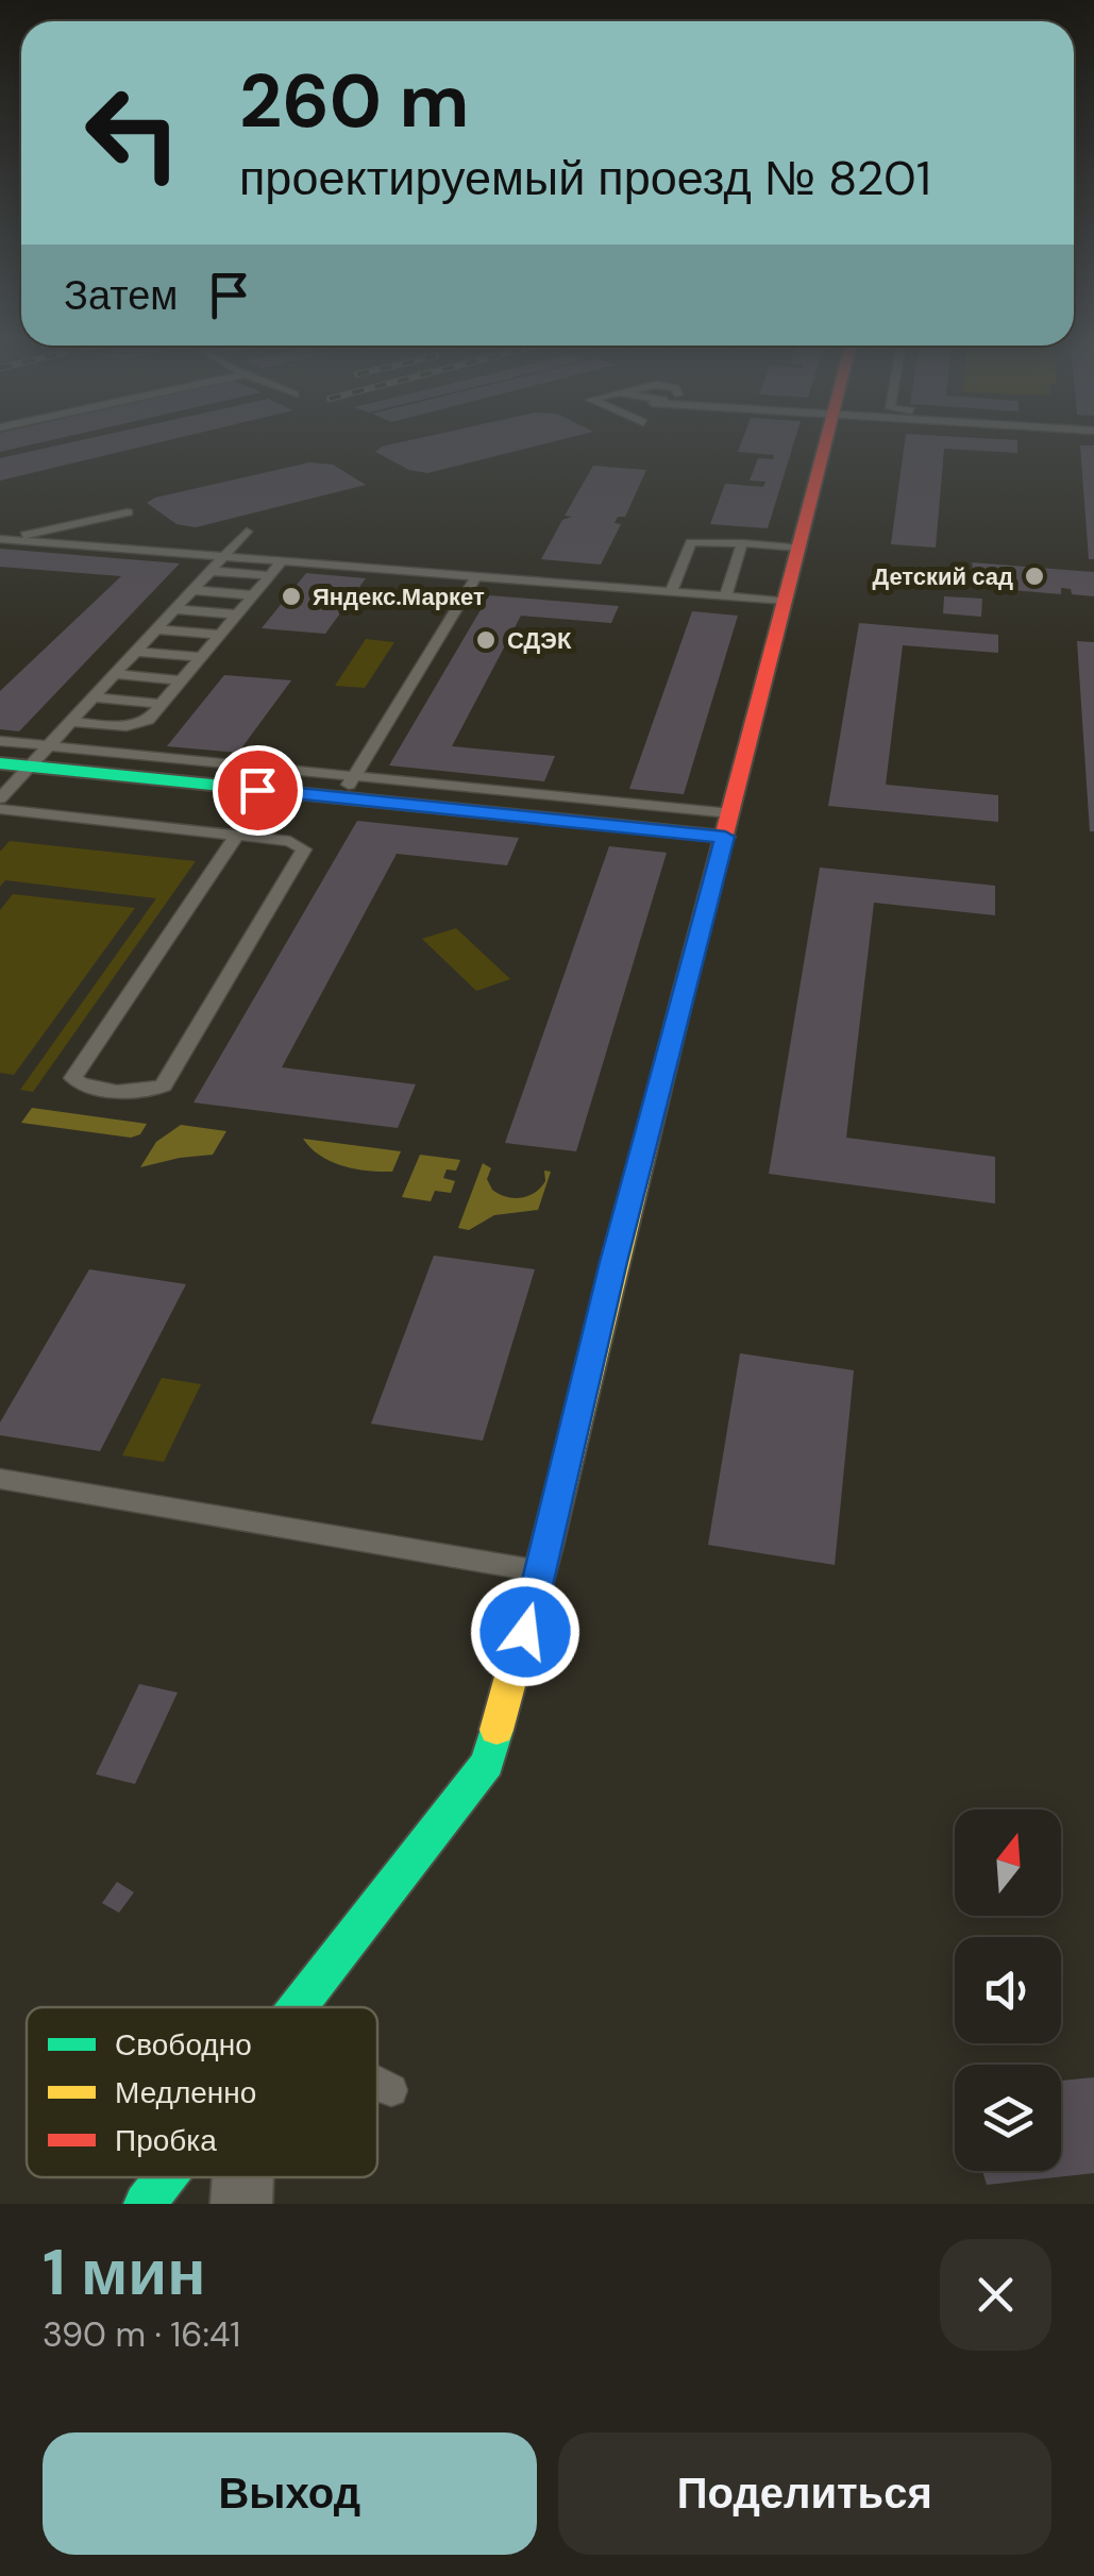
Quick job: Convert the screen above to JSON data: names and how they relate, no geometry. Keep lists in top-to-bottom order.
{
  "places": ["Детский сад", "Яндекс.Маркет", "СДЭК"],
  "legend": ["Свободно", "Медленно", "Пробка"],
  "north": "top",
  "page": {
    "turn": ["260 m", "проектируемый проезд № 8201"],
    "then": "Затем",
    "heading": ["1 мин", "390 m · 16:41"],
    "buttons": ["Выход", "Поделиться"]
  }
}
